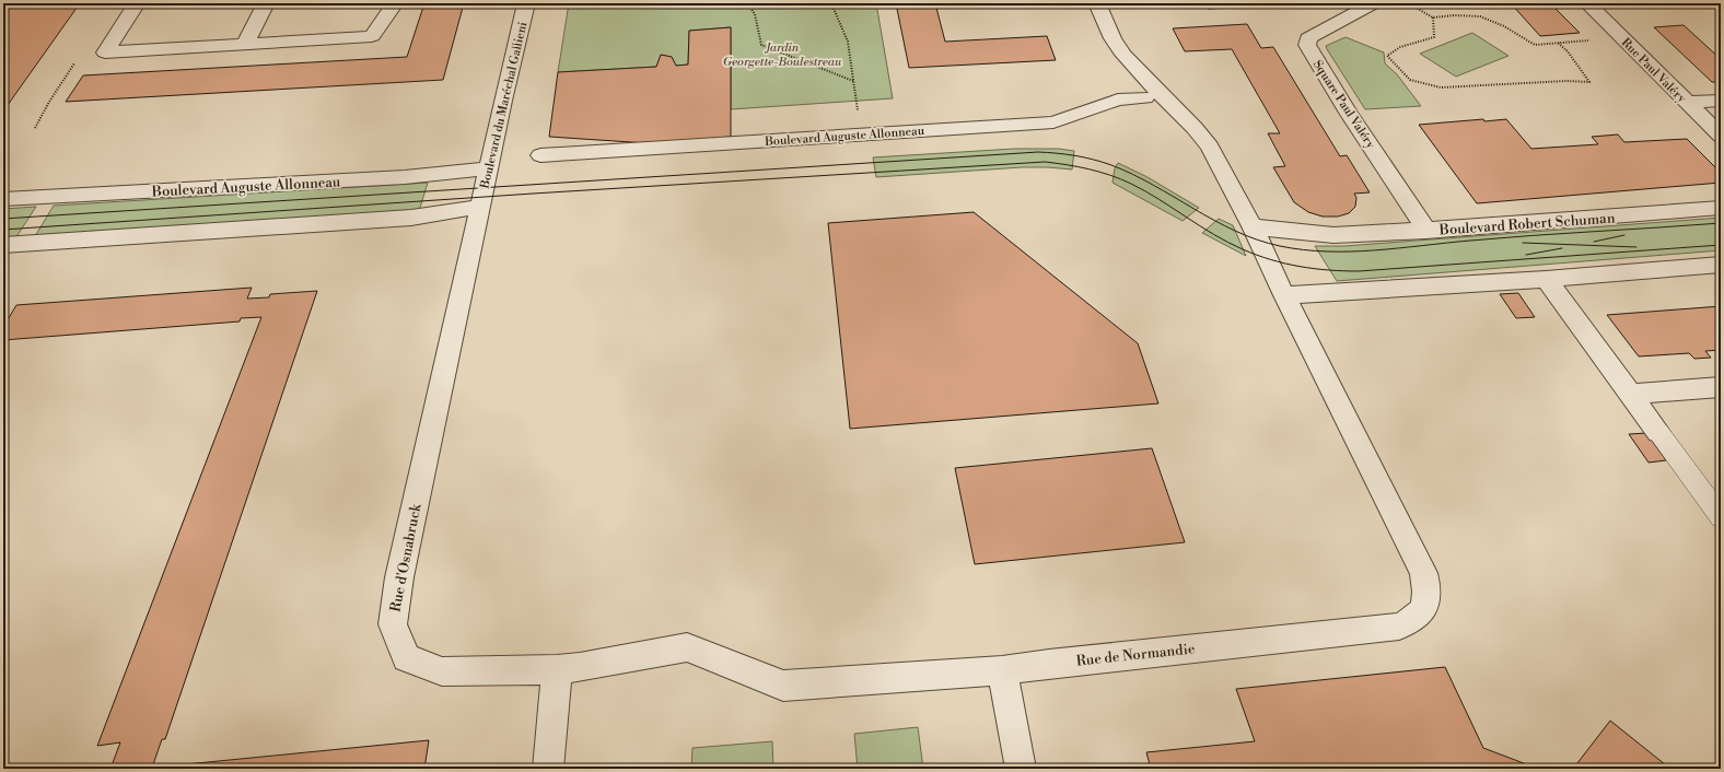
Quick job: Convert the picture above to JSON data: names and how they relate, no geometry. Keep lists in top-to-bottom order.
{
  "streets": {
    "street": [
      "Rue Paul Valéry",
      "Square Paul Valéry",
      "Boulevard du Maréchal Gallieni",
      "Boulevard Auguste Allonneau",
      "Boulevard Robert Schuman",
      "Rue d'Osnabruck",
      "Rue de Normandie"
    ]
  },
  "crossings": [
    ["Square Paul Valéry", "Boulevard Robert Schuman"],
    ["Boulevard du Maréchal Gallieni", "Boulevard Auguste Allonneau"],
    ["Boulevard du Maréchal Gallieni", "Rue d'Osnabruck"],
    ["Boulevard Auguste Allonneau", "Rue de Normandie"],
    ["Boulevard Robert Schuman", "Rue de Normandie"],
    ["Rue d'Osnabruck", "Rue de Normandie"]
  ],
  "parks": ["Jardin Georgette-Boulestreau"]
}
